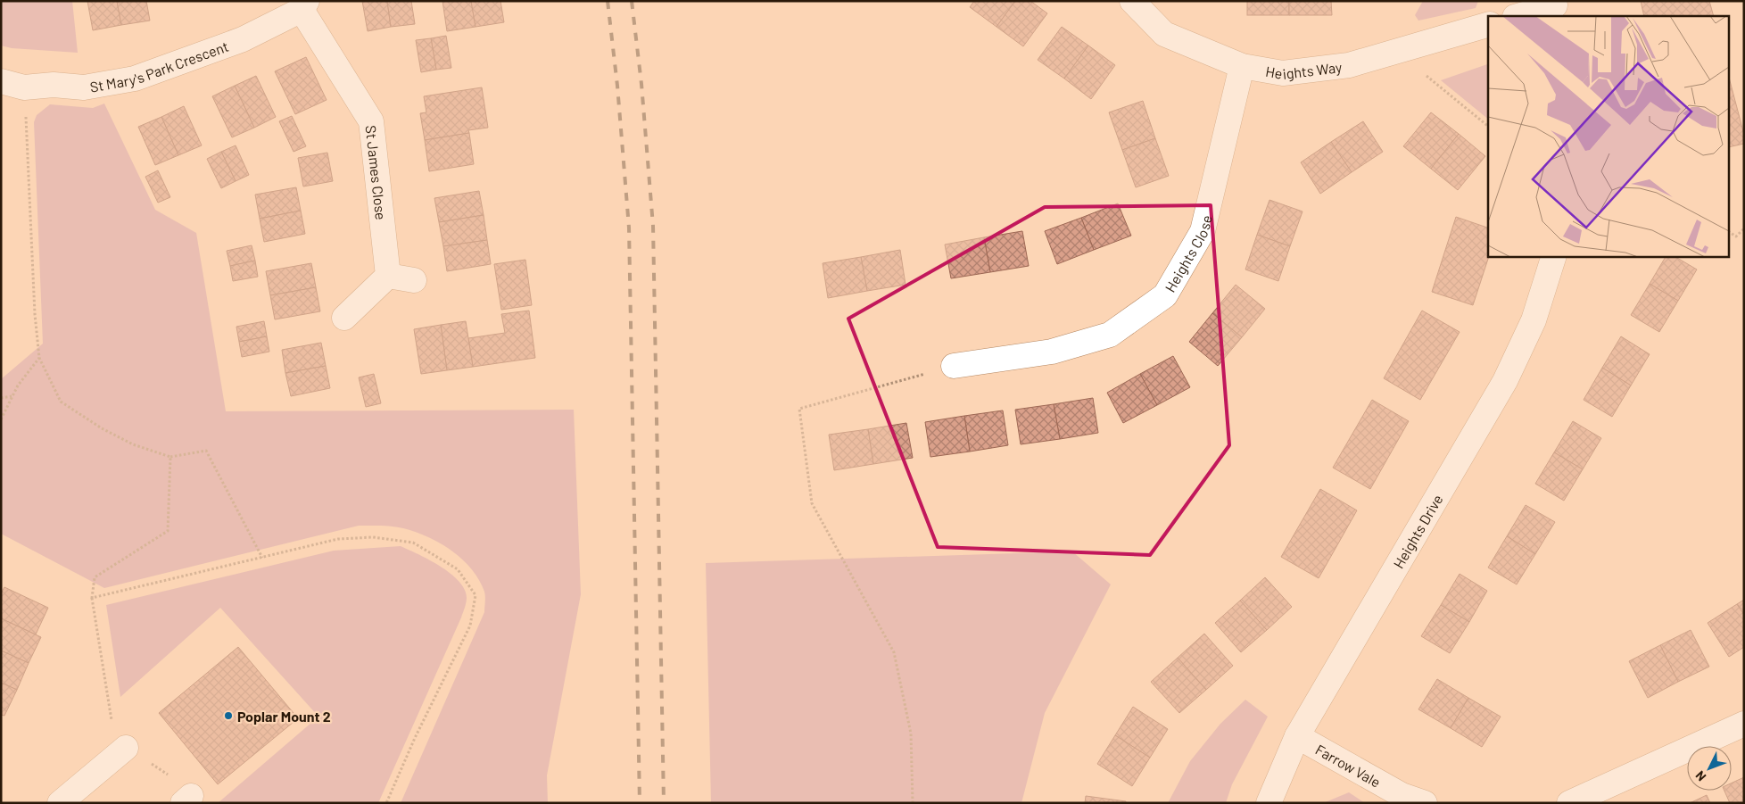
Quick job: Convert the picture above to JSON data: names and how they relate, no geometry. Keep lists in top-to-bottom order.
{
  "streets": {
    "street": [
      "St Mary's Park Crescent",
      "Heights Way",
      "St James Close",
      "Heights Close",
      "Heights Drive",
      "Farrow Vale"
    ]
  },
  "crossings": [
    ["St Mary's Park Crescent", "St James Close"],
    ["Heights Way", "Heights Close"],
    ["Heights Drive", "Farrow Vale"]
  ],
  "places": ["Poplar Mount 2"],
  "north": "bottom left"
}
